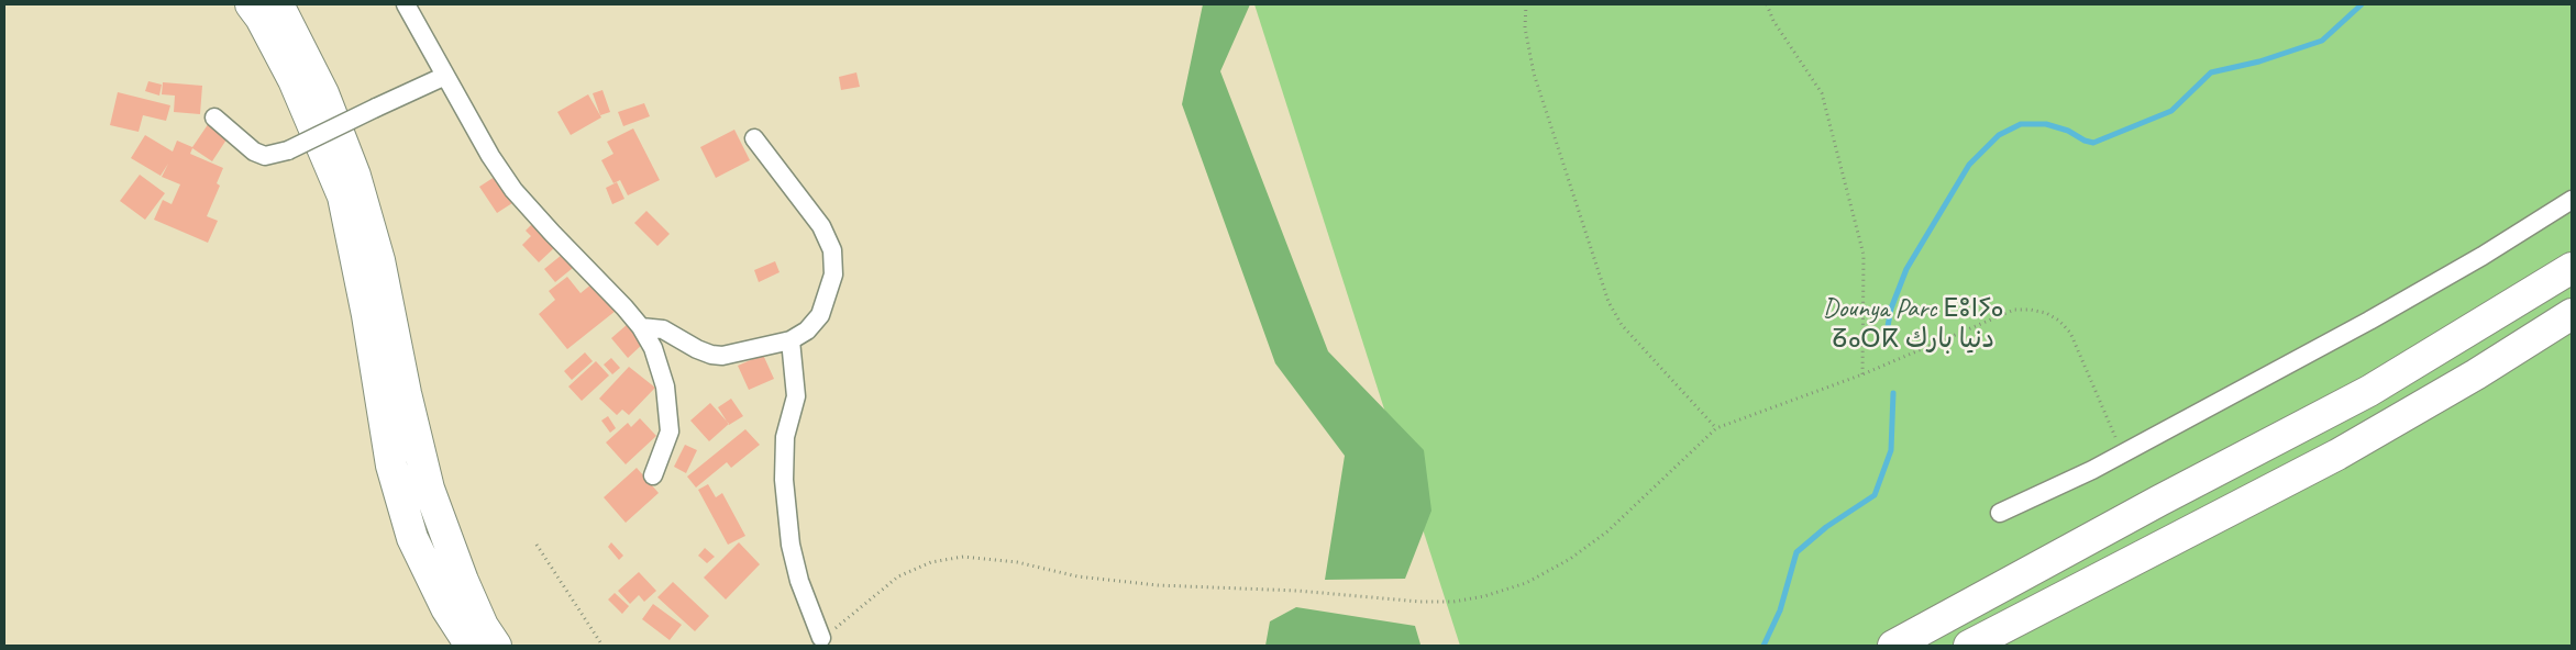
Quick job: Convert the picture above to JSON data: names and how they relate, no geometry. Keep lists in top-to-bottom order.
{
  "parks": ["Dounya Parc ⴹⵓⵏⵢⴰ ⵒⴰⵔⴽ دنيا بارك"]
}
